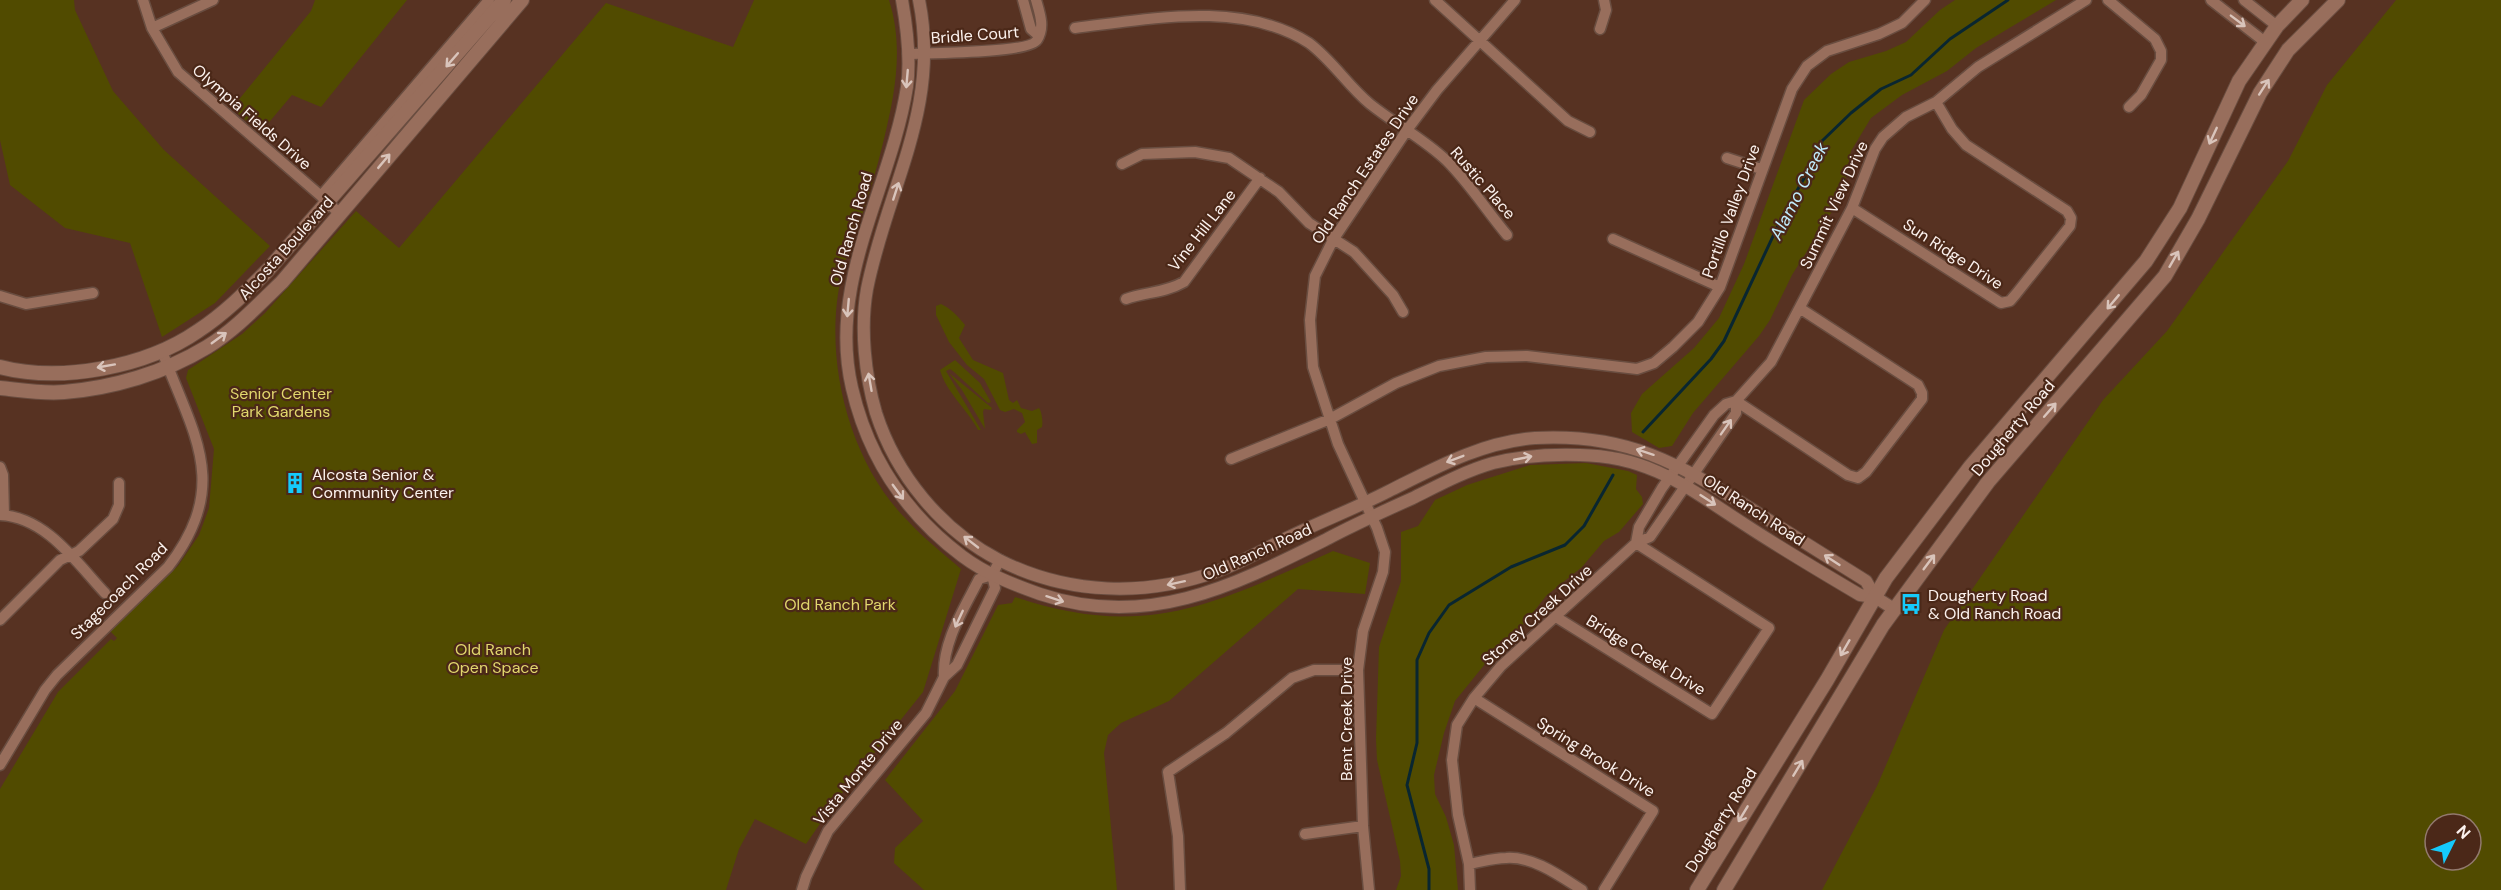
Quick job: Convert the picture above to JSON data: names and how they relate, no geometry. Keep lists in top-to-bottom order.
{
  "streets": {
    "main road": ["Alcosta Boulevard", "Dougherty Road"],
    "street": [
      "Bridle Court",
      "Olympia Fields Drive",
      "Old Ranch Estates Drive",
      "Rustic Place",
      "Summit View Drive",
      "Portillo Valley Drive",
      "Old Ranch Road",
      "Vine Hill Lane",
      "Sun Ridge Drive",
      "Stagecoach Road",
      "Stoney Creek Drive",
      "Bridge Creek Drive",
      "Bent Creek Drive",
      "Spring Brook Drive",
      "Vista Monte Drive"
    ]
  },
  "crossings": [
    ["Bridle Court", "Old Ranch Road"],
    ["Olympia Fields Drive", "Alcosta Boulevard"],
    ["Old Ranch Estates Drive", "Rustic Place"],
    ["Old Ranch Estates Drive", "Portillo Valley Drive"],
    ["Old Ranch Estates Drive", "Old Ranch Road"],
    ["Old Ranch Estates Drive", "Bent Creek Drive"],
    ["Summit View Drive", "Old Ranch Road"],
    ["Summit View Drive", "Sun Ridge Drive"],
    ["Summit View Drive", "Stoney Creek Drive"],
    ["Old Ranch Road", "Dougherty Road"],
    ["Old Ranch Road", "Stoney Creek Drive"],
    ["Old Ranch Road", "Bent Creek Drive"],
    ["Old Ranch Road", "Vista Monte Drive"],
    ["Alcosta Boulevard", "Stagecoach Road"],
    ["Stoney Creek Drive", "Bridge Creek Drive"],
    ["Stoney Creek Drive", "Spring Brook Drive"]
  ],
  "water": ["Alamo Creek"],
  "parks": ["Senior Center Park Gardens", "Old Ranch Park", "Old Ranch Open Space"],
  "places": {
    "building": ["Alcosta Senior & Community Center"],
    "bus stop": ["Dougherty Road & Old Ranch Road"]
  },
  "north": "top right"
}
